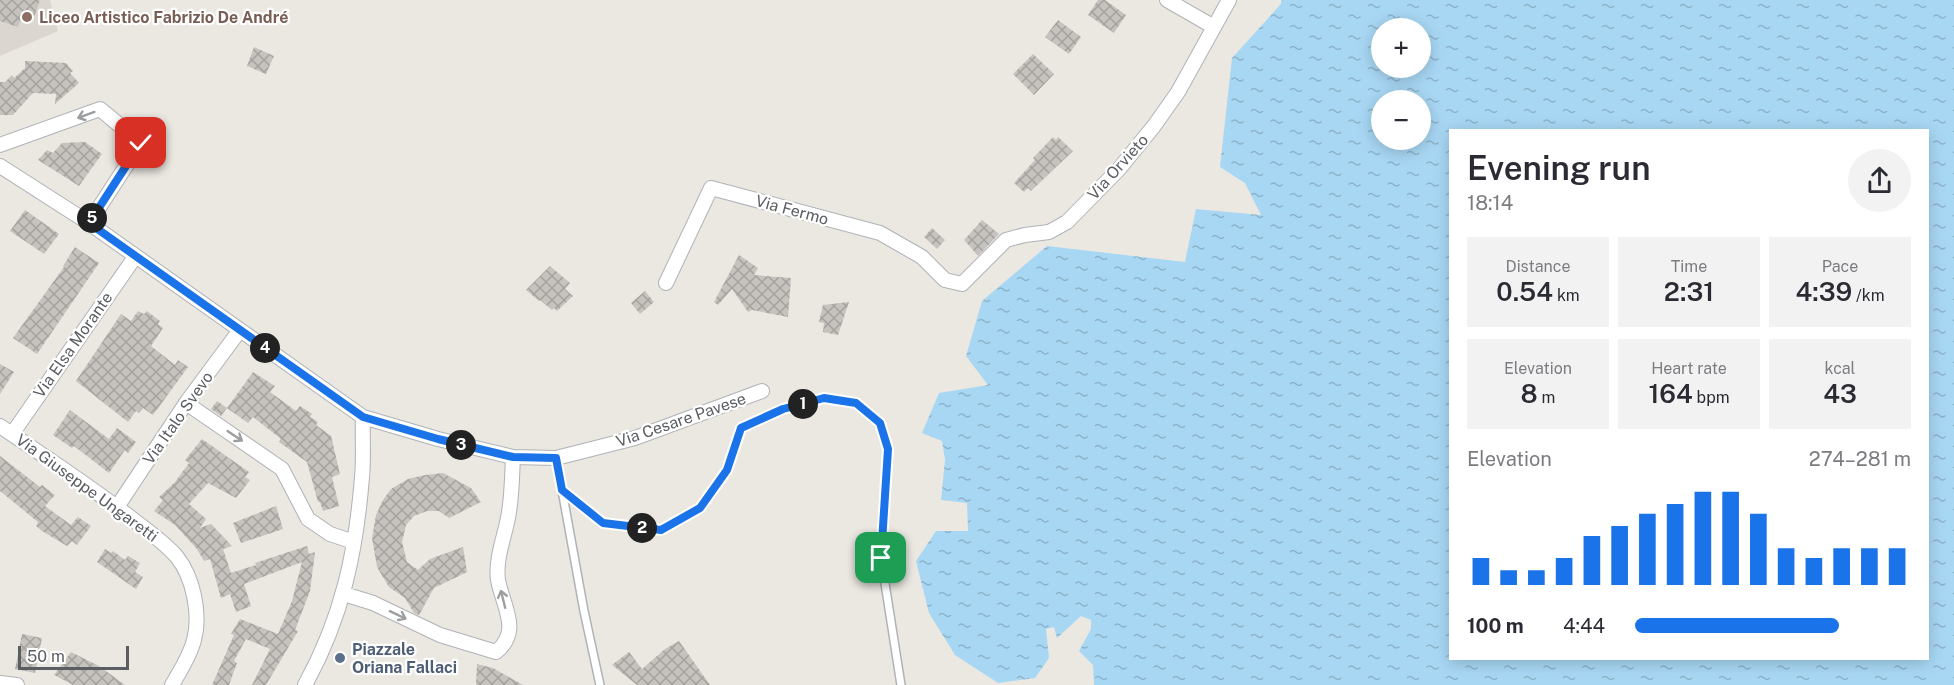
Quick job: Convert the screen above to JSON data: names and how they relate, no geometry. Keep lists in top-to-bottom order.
{
  "streets": {
    "street": [
      "Via Orvieto",
      "Via Fermo",
      "Via Elsa Morante",
      "Via Italo Svevo",
      "Via Cesare Pavese",
      "Via Giuseppe Ungaretti"
    ]
  },
  "crossings": [
    ["Via Orvieto", "Via Fermo"],
    ["Via Elsa Morante", "Via Cesare Pavese"],
    ["Via Elsa Morante", "Via Giuseppe Ungaretti"],
    ["Via Italo Svevo", "Via Cesare Pavese"],
    ["Via Italo Svevo", "Via Giuseppe Ungaretti"]
  ],
  "places": ["Liceo Artistico Fabrizio De André", "Piazzale Oriana Fallaci"],
  "scale_bar": "50 m",
  "page": {
    "map_buttons": ["+", "−"],
    "heading": ["Evening run", "18:14"],
    "pins": [
      "5",
      "4",
      "1",
      "3",
      "2"
    ],
    "stats": [
      ["Distance", "0.54 km"],
      ["Time", "2:31"],
      ["Pace", "4:39 /km"],
      ["Elevation", "8 m"],
      ["Heart rate", "164 bpm"],
      ["kcal", "43"]
    ],
    "chart": ["Elevation", "274–281 m"],
    "list": [
      {
        "name": "100 m",
        "note": "4:44"
      }
    ],
    "scale": "50 m"
  }
}
